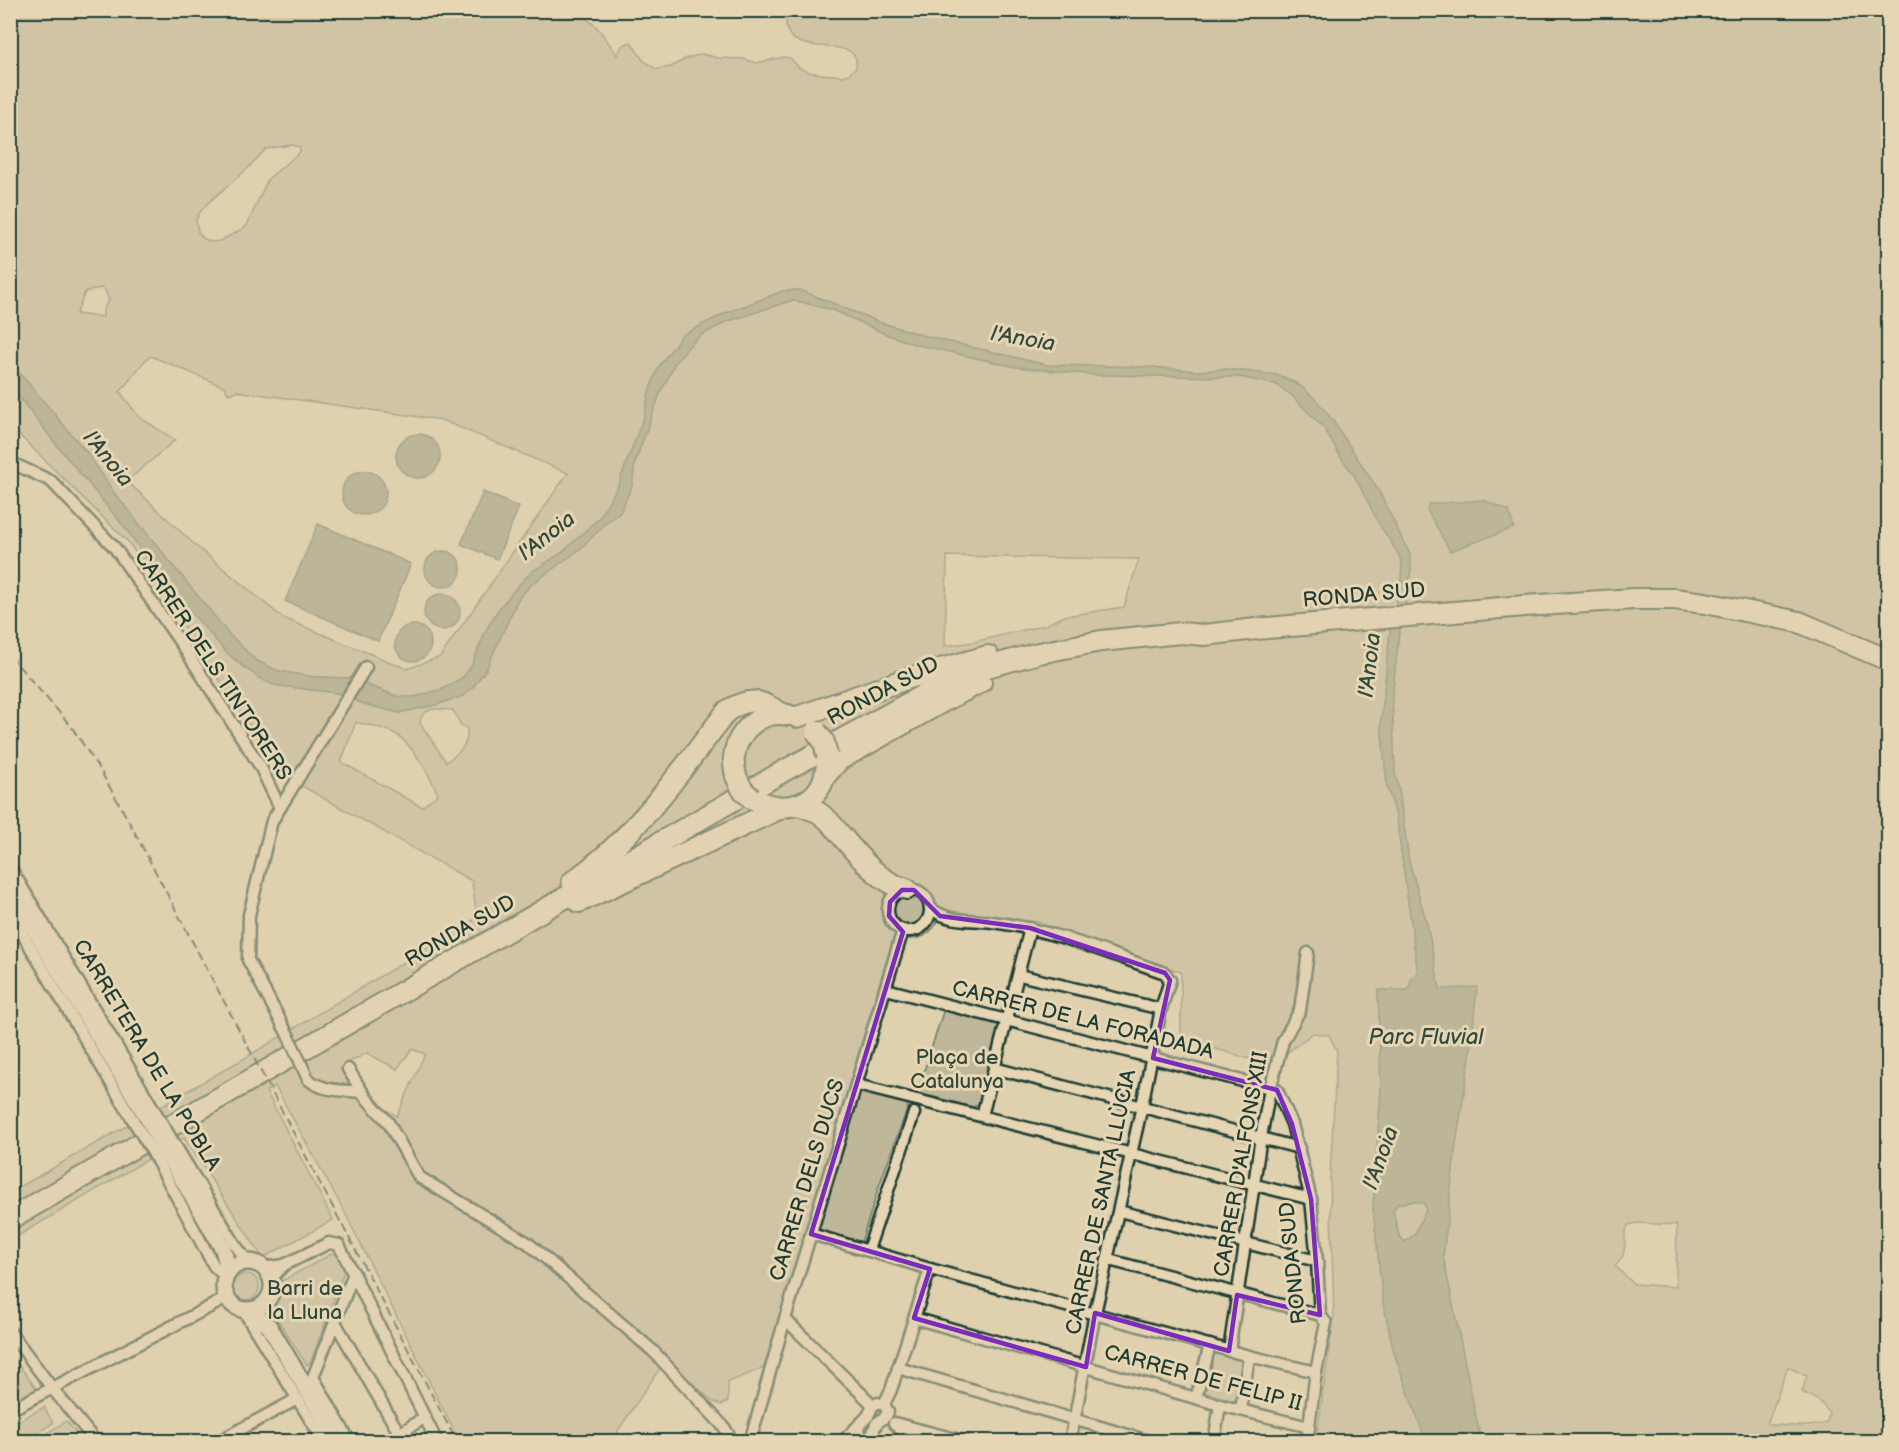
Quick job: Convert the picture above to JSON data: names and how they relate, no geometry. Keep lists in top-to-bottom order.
{
  "streets": {
    "highway": ["RONDA SUD"],
    "street": [
      "CARRER DELS TINTORERS",
      "CARRER DE LA FORADADA",
      "CARRETERA DE LA POBLA",
      "CARRER D'ALFONS XIII",
      "CARRER DELS DUCS",
      "CARRER DE SANTA LLÙCIA",
      "CARRER DE FELIP II"
    ]
  },
  "crossings": [
    ["RONDA SUD", "CARRER DE LA FORADADA"],
    ["RONDA SUD", "CARRER D'ALFONS XIII"],
    ["RONDA SUD", "CARRER DE FELIP II"],
    ["CARRER DE LA FORADADA", "CARRER D'ALFONS XIII"],
    ["CARRER DE LA FORADADA", "CARRER DELS DUCS"],
    ["CARRER DE LA FORADADA", "CARRER DE SANTA LLÙCIA"],
    ["CARRER DE SANTA LLÙCIA", "CARRER DE FELIP II"]
  ],
  "water": ["l'Anoia", "Parc Fluvial"],
  "parks": ["Plaça de Catalunya", "Barri de la Lluna"]
}
